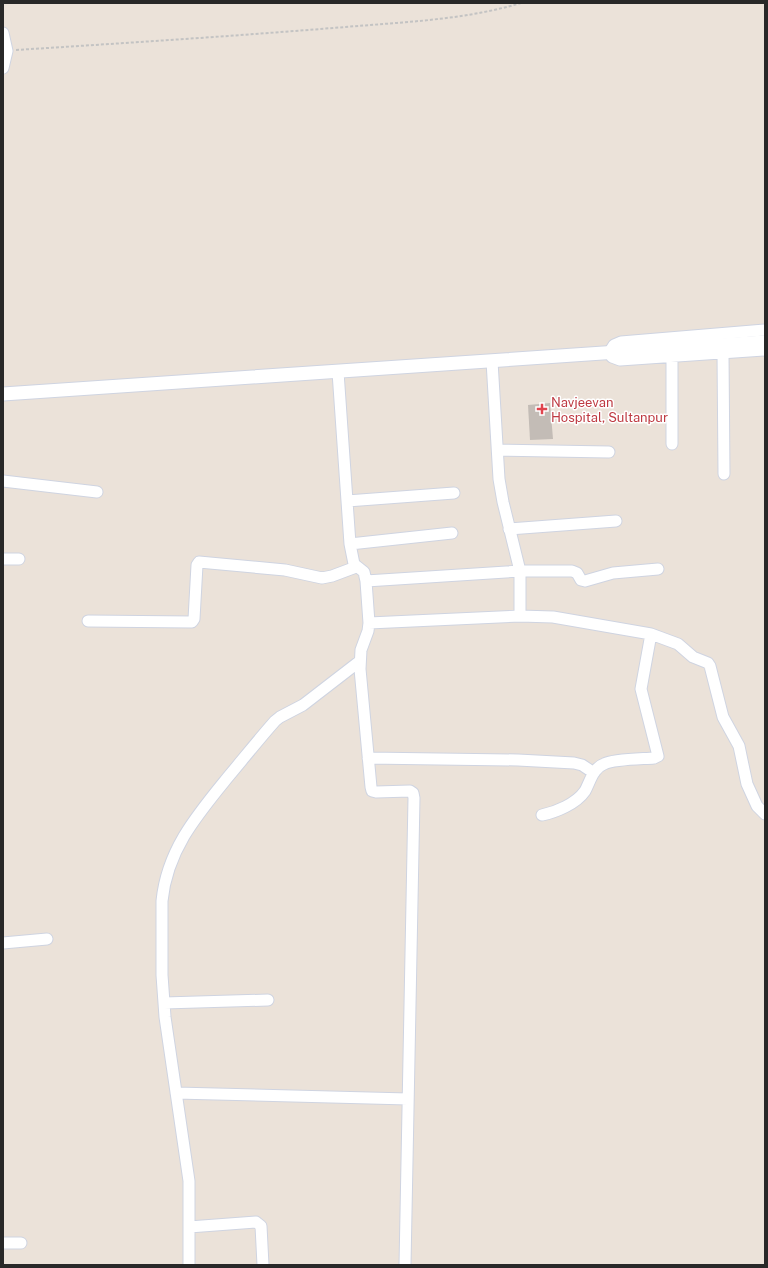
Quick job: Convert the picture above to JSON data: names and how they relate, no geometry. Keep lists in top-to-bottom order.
{
  "places": {
    "health": ["Navjeevan Hospital, Sultanpur"]
  }
}
